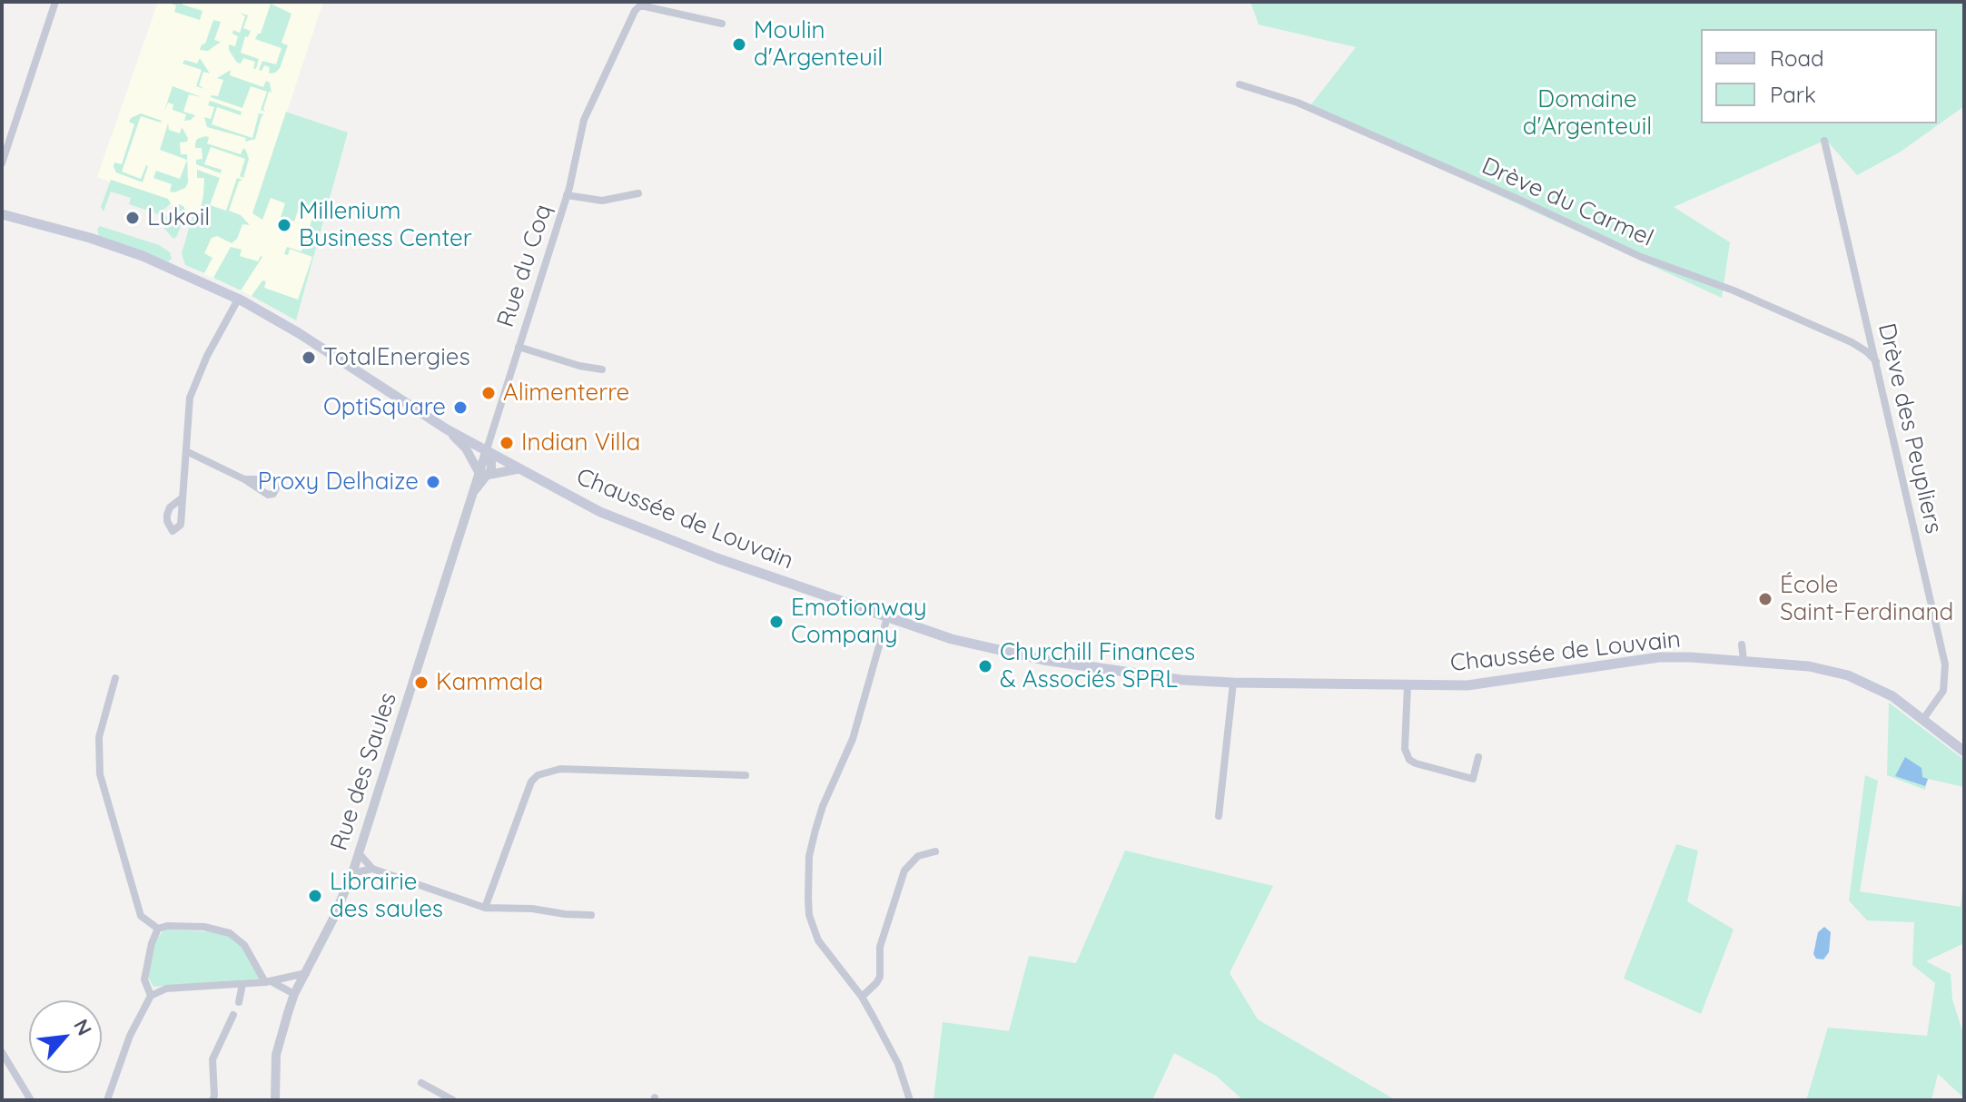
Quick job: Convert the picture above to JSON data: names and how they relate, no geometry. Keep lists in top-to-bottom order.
{
  "streets": {
    "main road": ["Chaussée de Louvain"],
    "street": [
      "Drève du Carmel",
      "Rue du Coq",
      "Drève des Peupliers",
      "Rue des Saules"
    ]
  },
  "crossings": [
    ["Drève du Carmel", "Drève des Peupliers"],
    ["Rue du Coq", "Chaussée de Louvain"],
    ["Rue du Coq", "Rue des Saules"],
    ["Drève des Peupliers", "Chaussée de Louvain"],
    ["Chaussée de Louvain", "Rue des Saules"]
  ],
  "parks": ["Domaine d'Argenteuil"],
  "places": [
    "Moulin d'Argenteuil",
    "Lukoil",
    "Millenium Business Center",
    "TotalEnergies",
    "Alimenterre",
    "OptiSquare",
    "Indian Villa",
    "Proxy Delhaize",
    "École Saint-Ferdinand",
    "Emotionway Company",
    "Churchill Finances & Associés SPRL",
    "Kammala",
    "Librairie des saules"
  ],
  "legend": ["Road", "Park"],
  "north": "top right"
}
